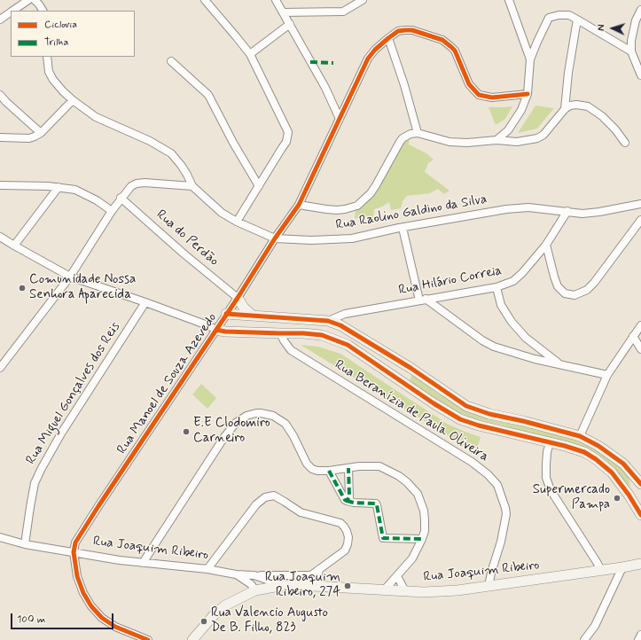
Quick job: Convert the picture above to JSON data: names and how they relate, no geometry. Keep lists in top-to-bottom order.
{
  "streets": {
    "street": [
      "Rua Raolino Galdino da Silva",
      "Rua do Perdão",
      "Rua Hilário Correia",
      "Rua Manoel de Souza Azevedo",
      "Rua Miguel Gonçalves dos Reis",
      "Rua Beranízia de Paula Oliveira",
      "Rua Joaquim Ribeiro"
    ]
  },
  "crossings": [
    ["Rua Raolino Galdino da Silva", "Rua Hilário Correia"],
    ["Rua Raolino Galdino da Silva", "Rua Manoel de Souza Azevedo"],
    ["Rua do Perdão", "Rua Manoel de Souza Azevedo"],
    ["Rua Manoel de Souza Azevedo", "Rua Joaquim Ribeiro"],
    ["Rua Miguel Gonçalves dos Reis", "Rua Joaquim Ribeiro"],
    ["Rua Beranízia de Paula Oliveira", "Rua Joaquim Ribeiro"]
  ],
  "places": [
    "Comunidade Nossa Senhora Aparecida",
    "E.E Clodomiro Carneiro",
    "Supermercado Pampa",
    "Rua Joaquim Ribeiro, 274",
    "Rua Valencio Augusto De B. Filho, 823"
  ],
  "legend": ["Ciclovia", "Trilha"],
  "scale_bar": "100 m",
  "north": "left"
}
